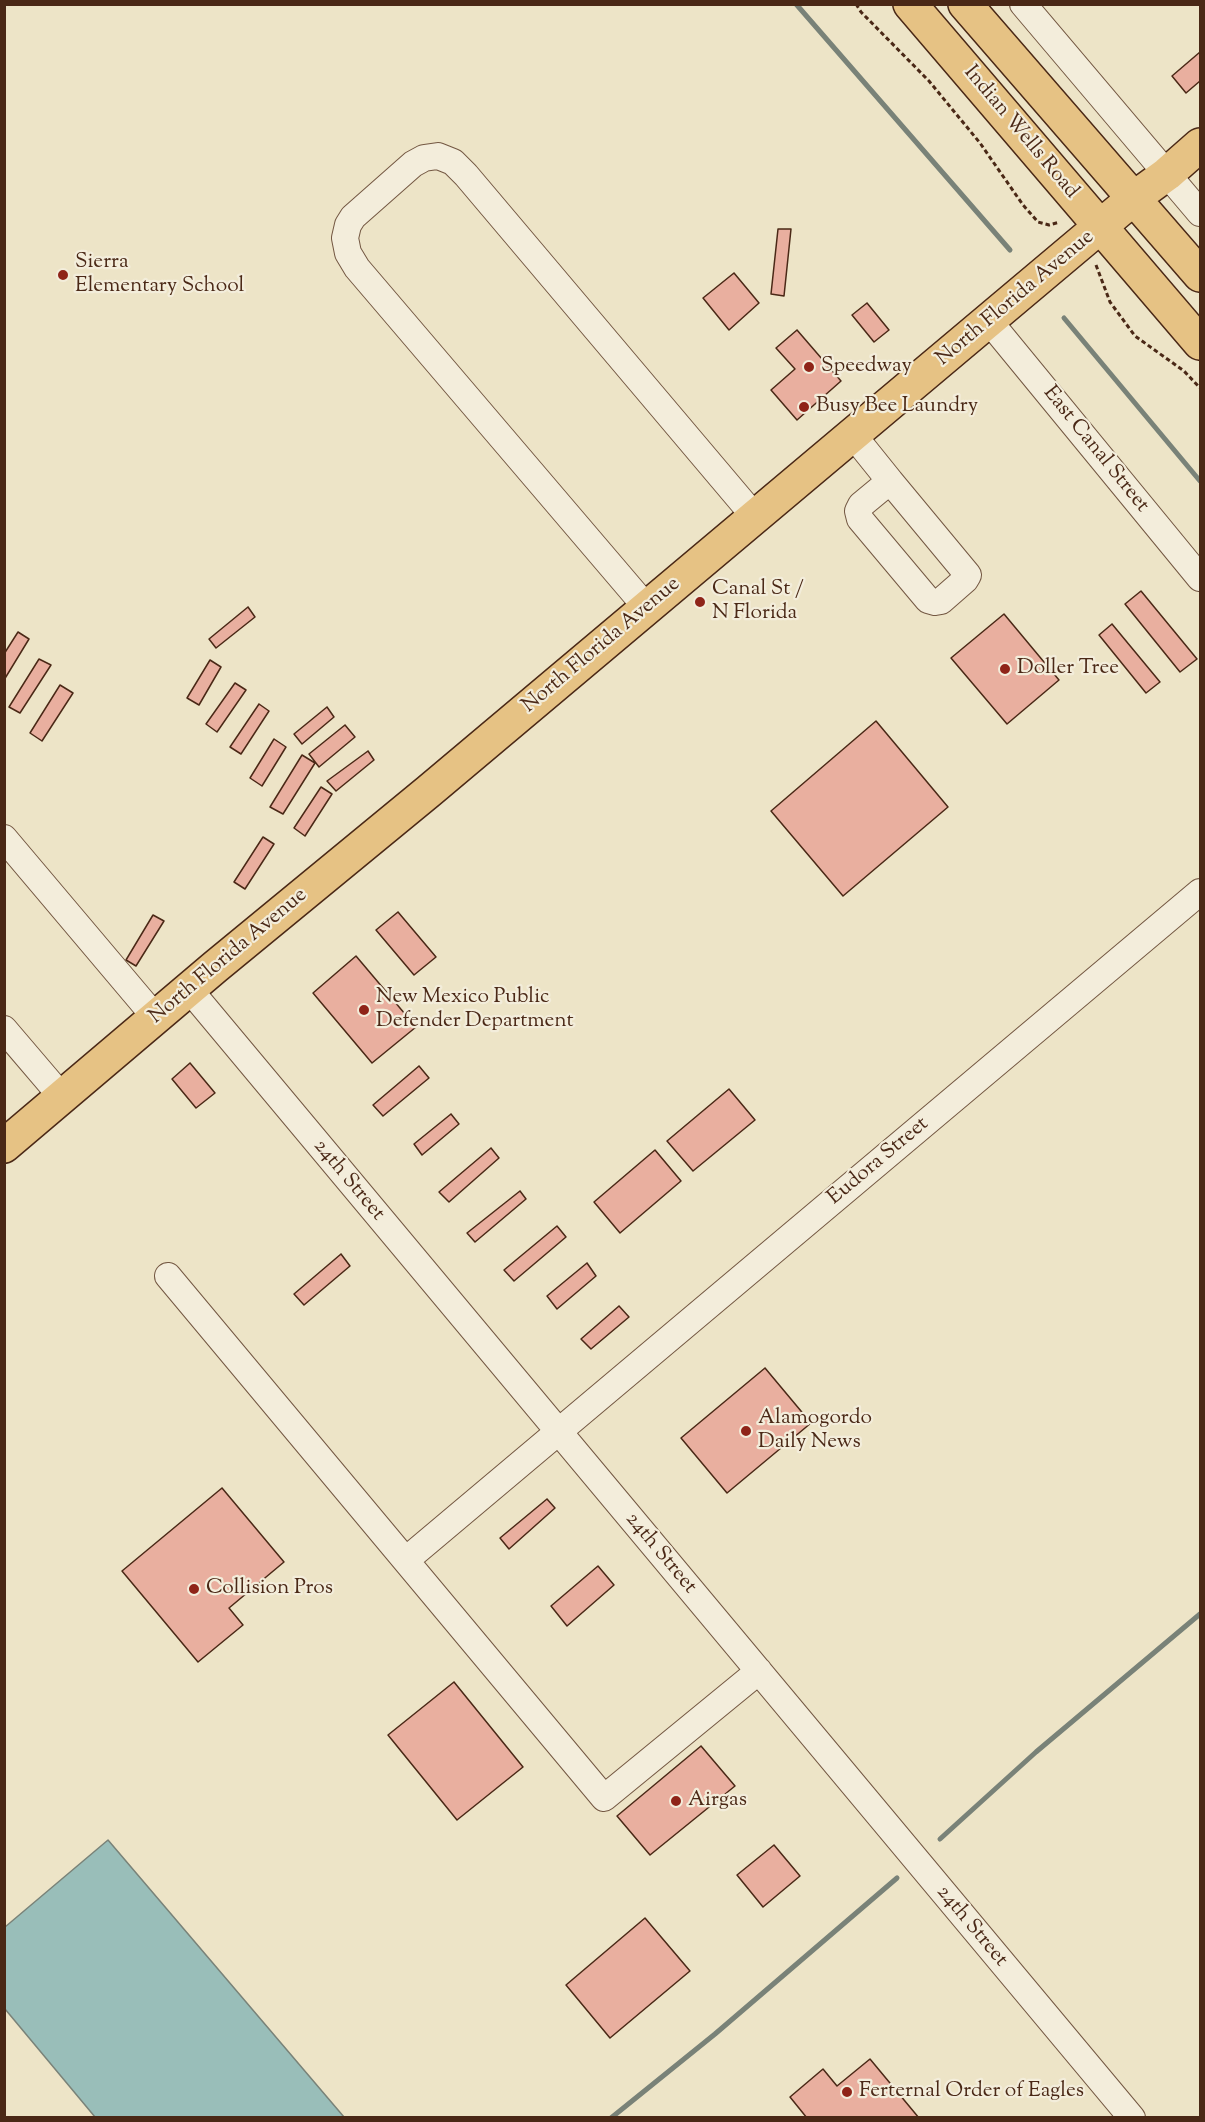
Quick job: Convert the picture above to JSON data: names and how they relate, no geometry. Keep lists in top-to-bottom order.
{
  "streets": {
    "main road": ["Indian Wells Road", "North Florida Avenue"],
    "street": ["East Canal Street", "Eudora Street", "24th Street"]
  },
  "crossings": [
    ["Indian Wells Road", "North Florida Avenue"],
    ["North Florida Avenue", "East Canal Street"],
    ["North Florida Avenue", "24th Street"],
    ["Eudora Street", "24th Street"]
  ],
  "places": [
    "Sierra Elementary School",
    "Speedway",
    "Busy Bee Laundry",
    "Canal St / N Florida",
    "Doller Tree",
    "New Mexico Public Defender Department",
    "Alamogordo Daily News",
    "Collision Pros",
    "Airgas",
    "Ferternal Order of Eagles"
  ]
}
